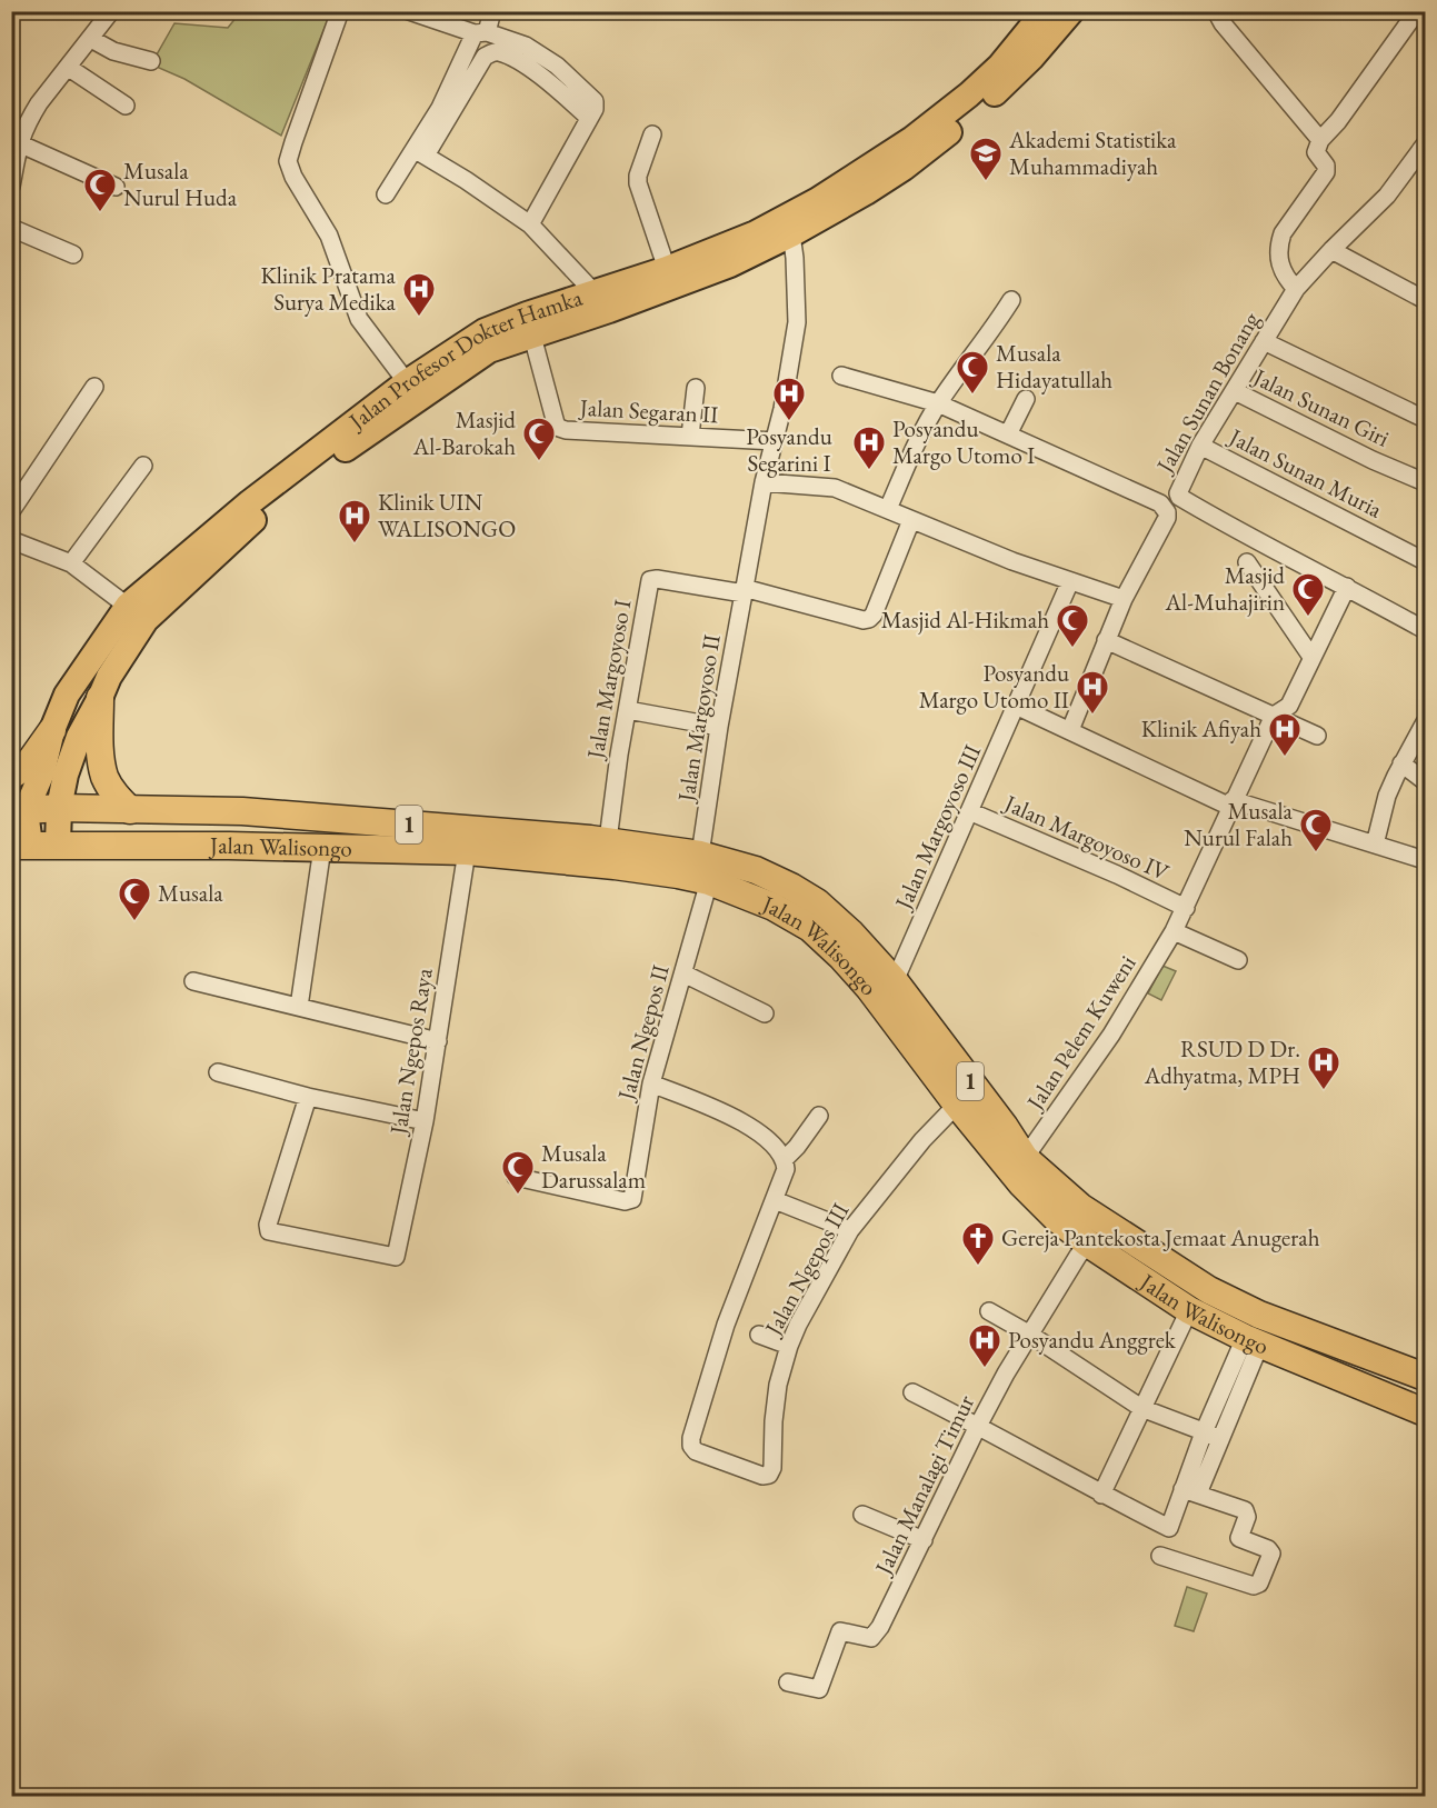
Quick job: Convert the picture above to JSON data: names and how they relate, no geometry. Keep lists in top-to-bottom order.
{
  "streets": {
    "highway": ["1", "Jalan Walisongo"],
    "main road": ["Jalan Profesor Dokter Hamka"],
    "street": [
      "Jalan Sunan Bonang",
      "Jalan Sunan Giri",
      "Jalan Segaran II",
      "Jalan Sunan Muria",
      "Jalan Margoyoso I",
      "Jalan Margoyoso II",
      "Jalan Margoyoso III",
      "Jalan Margoyoso IV",
      "Jalan Ngepos II",
      "Jalan Pelem Kuweni",
      "Jalan Ngepos Raya",
      "Jalan Ngepos III",
      "Jalan Manalagi Timur"
    ]
  },
  "crossings": [
    ["Jalan Profesor Dokter Hamka", "Jalan Segaran II"],
    ["Jalan Profesor Dokter Hamka", "1"],
    ["Jalan Profesor Dokter Hamka", "Jalan Walisongo"],
    ["Jalan Sunan Bonang", "Jalan Sunan Giri"],
    ["Jalan Sunan Bonang", "Jalan Sunan Muria"],
    ["Jalan Sunan Bonang", "Jalan Pelem Kuweni"],
    ["Jalan Margoyoso I", "Jalan Margoyoso II"],
    ["Jalan Margoyoso I", "Jalan Walisongo"],
    ["Jalan Margoyoso II", "Jalan Walisongo"],
    ["1", "Jalan Walisongo"],
    ["Jalan Margoyoso III", "Jalan Margoyoso IV"],
    ["Jalan Margoyoso III", "Jalan Walisongo"],
    ["Jalan Margoyoso IV", "Jalan Pelem Kuweni"],
    ["Jalan Walisongo", "Jalan Ngepos II"],
    ["Jalan Walisongo", "Jalan Pelem Kuweni"],
    ["Jalan Walisongo", "Jalan Ngepos Raya"],
    ["Jalan Walisongo", "Jalan Ngepos III"],
    ["Jalan Walisongo", "Jalan Manalagi Timur"]
  ],
  "places": {
    "school or university": ["Akademi Statistika Muhammadiyah"],
    "mosque": [
      "Musala Nurul Huda",
      "Musala Hidayatullah",
      "Masjid Al-Barokah",
      "Masjid Al-Muhajirin",
      "Masjid Al-Hikmah",
      "Musala Nurul Falah",
      "Musala",
      "Musala Darussalam"
    ],
    "hospital": [
      "Klinik Pratama Surya Medika",
      "Posyandu Segarini I",
      "Posyandu Margo Utomo I",
      "Klinik UIN WALISONGO",
      "Posyandu Margo Utomo II",
      "Klinik Afiyah",
      "RSUD D Dr. Adhyatma, MPH",
      "Posyandu Anggrek"
    ],
    "church": ["Gereja Pantekosta Jemaat Anugerah"]
  }
}
